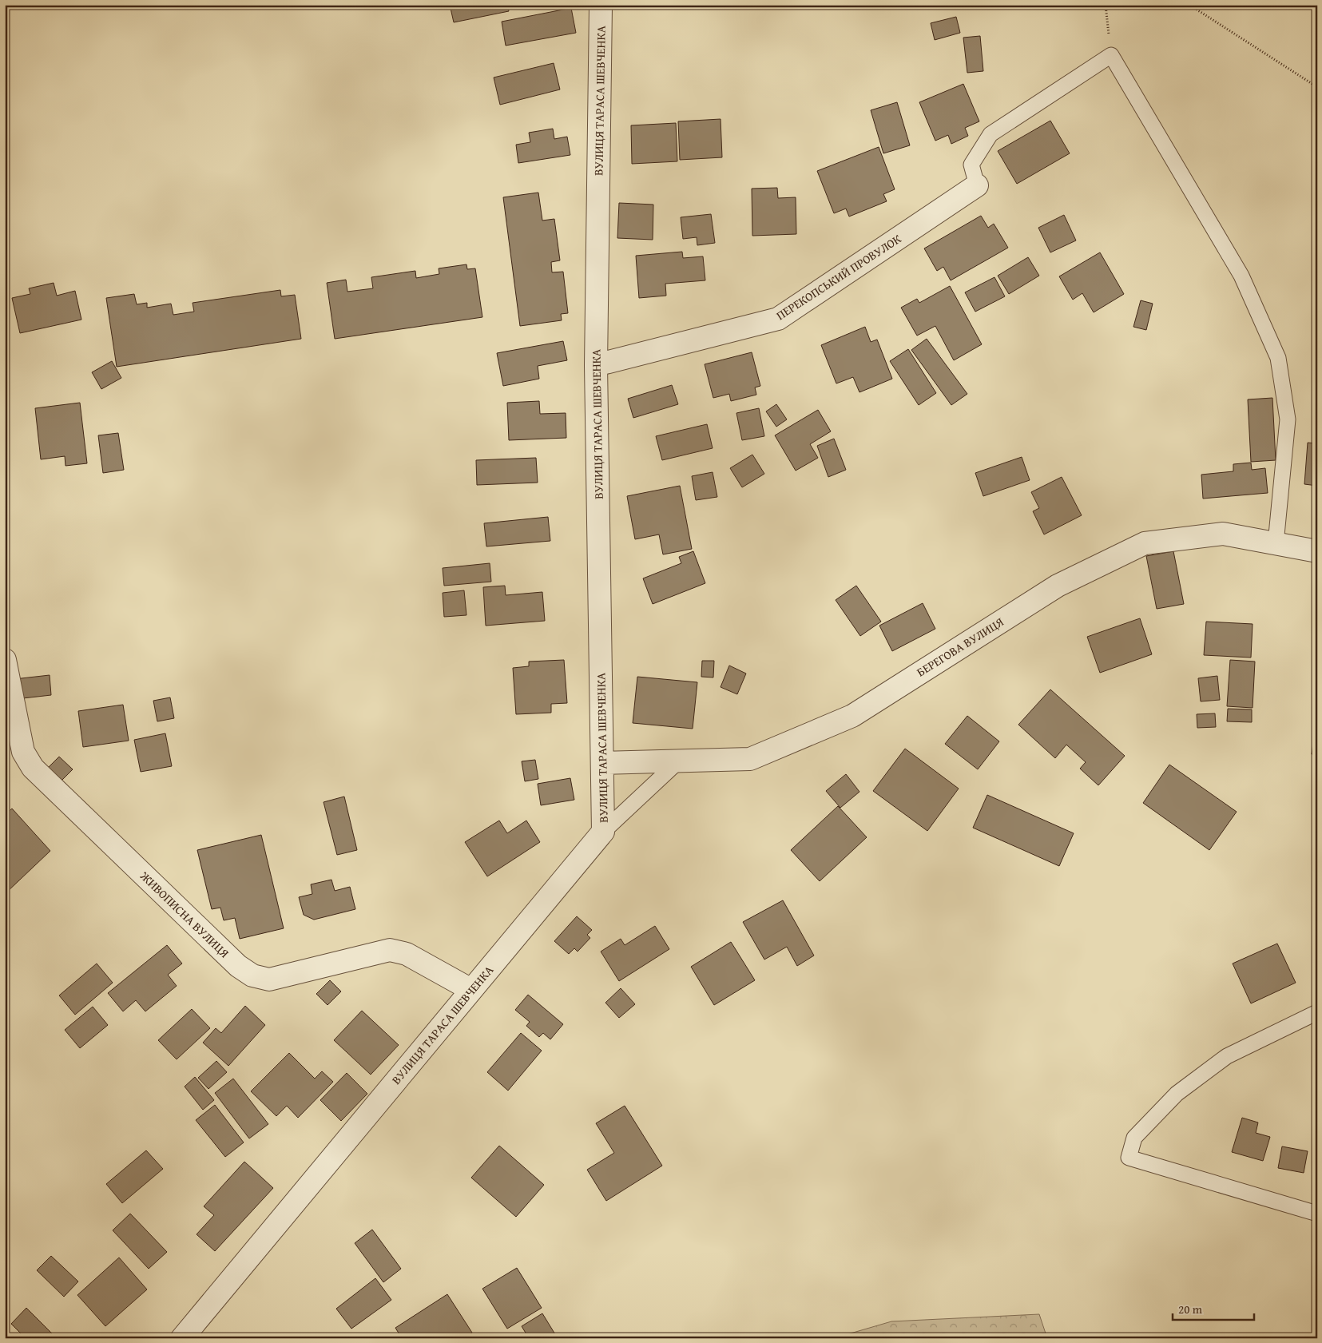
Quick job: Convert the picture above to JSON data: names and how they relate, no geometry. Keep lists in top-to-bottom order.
{
  "streets": {
    "street": [
      "ВУЛИЦЯ ТАРАСА ШЕВЧЕНКА",
      "ПЕРЕКОПСЬКИЙ ПРОВУЛОК",
      "БЕРЕГОВА ВУЛИЦЯ",
      "ЖИВОПИСНА ВУЛИЦЯ"
    ]
  },
  "crossings": [
    ["ВУЛИЦЯ ТАРАСА ШЕВЧЕНКА", "ПЕРЕКОПСЬКИЙ ПРОВУЛОК"],
    ["ВУЛИЦЯ ТАРАСА ШЕВЧЕНКА", "БЕРЕГОВА ВУЛИЦЯ"],
    ["ВУЛИЦЯ ТАРАСА ШЕВЧЕНКА", "ЖИВОПИСНА ВУЛИЦЯ"]
  ],
  "scale_bar": "20 m"
}
